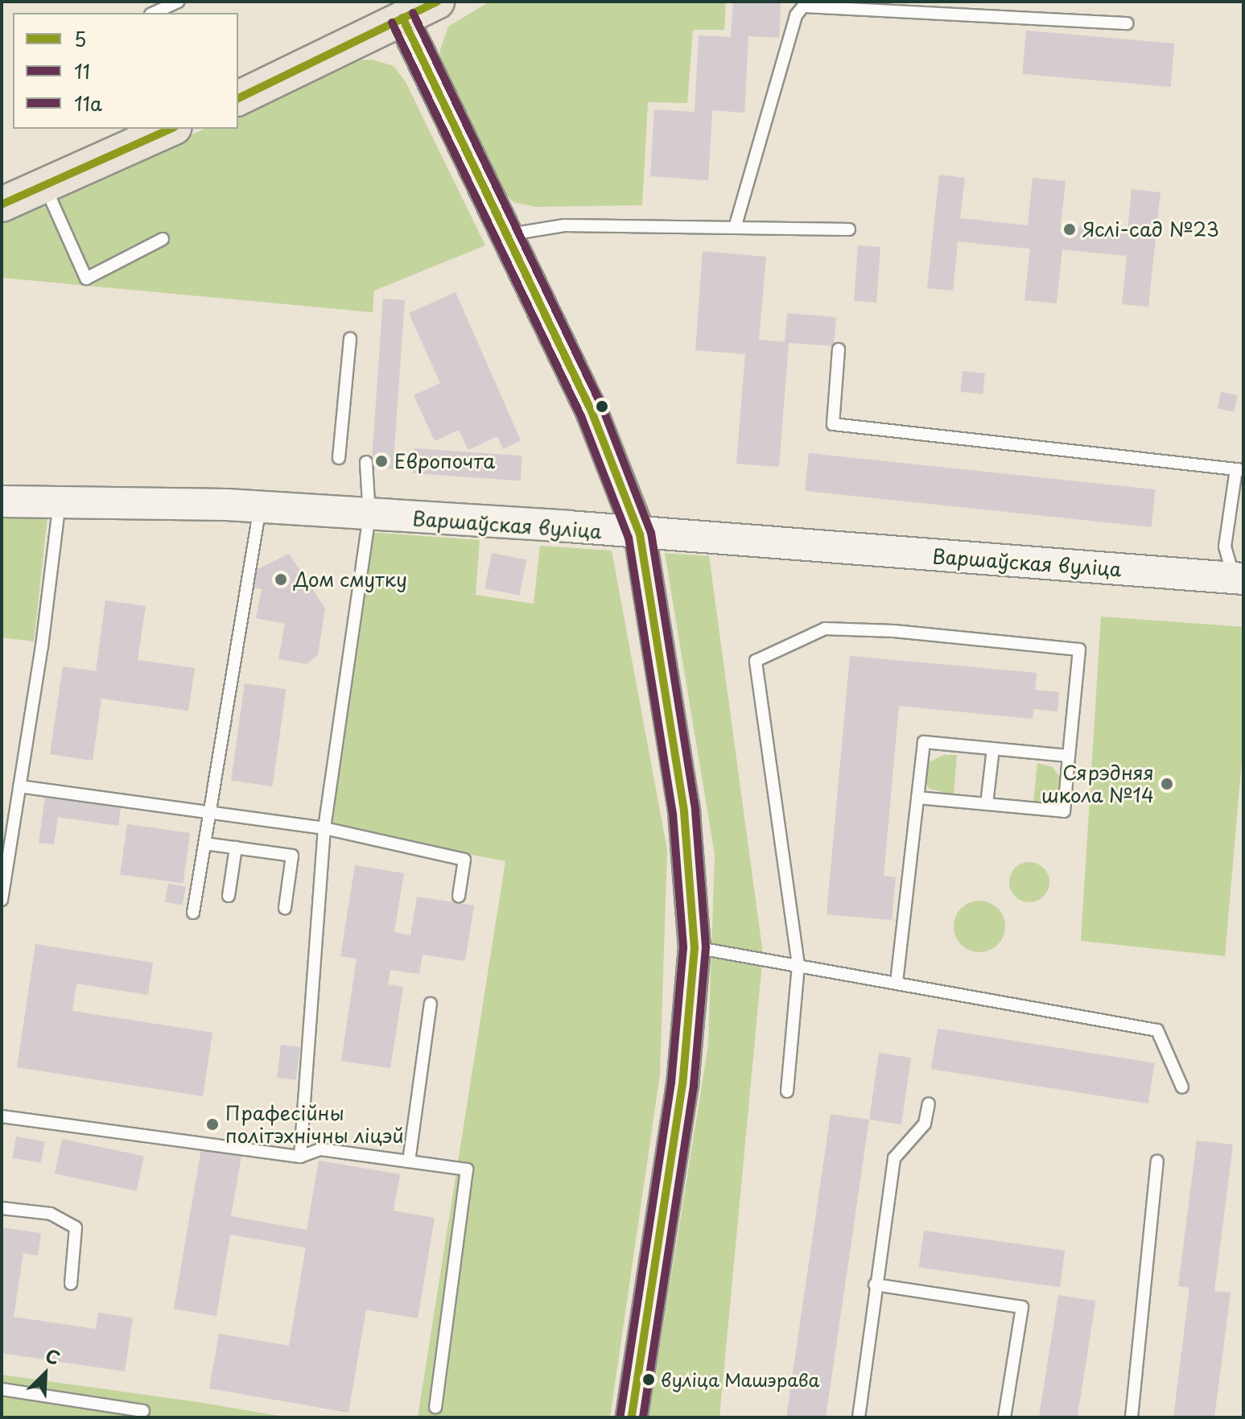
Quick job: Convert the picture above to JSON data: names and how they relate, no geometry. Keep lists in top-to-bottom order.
{
  "streets": {
    "street": ["Варшаўская вуліца"]
  },
  "places": [
    "Яслі-сад №23",
    "Европочта",
    "Дом смутку",
    "Сярэдняя школа №14",
    "Прафесійны політэхнічны ліцэй",
    "вуліца Машэрава"
  ],
  "lines": ["transit line 5", "transit line 11а", "transit line 11"],
  "legend": ["5", "11", "11а"],
  "north": "top right"
}
